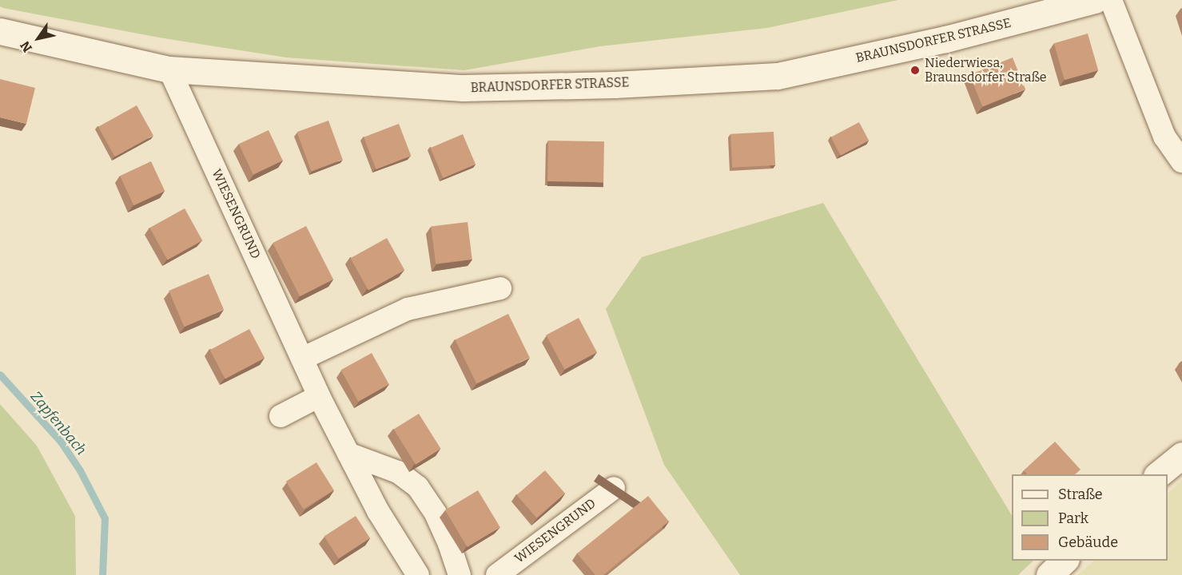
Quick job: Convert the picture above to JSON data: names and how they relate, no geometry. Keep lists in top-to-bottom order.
{
  "streets": {
    "street": ["BRAUNSDORFER STRASSE", "WIESENGRUND"]
  },
  "crossings": [
    ["BRAUNSDORFER STRASSE", "WIESENGRUND"]
  ],
  "water": ["Zapfenbach"],
  "places": ["Niederwiesa, Braunsdorfer Straße"],
  "legend": ["Straße", "Park", "Gebäude"],
  "north": "bottom left"
}
